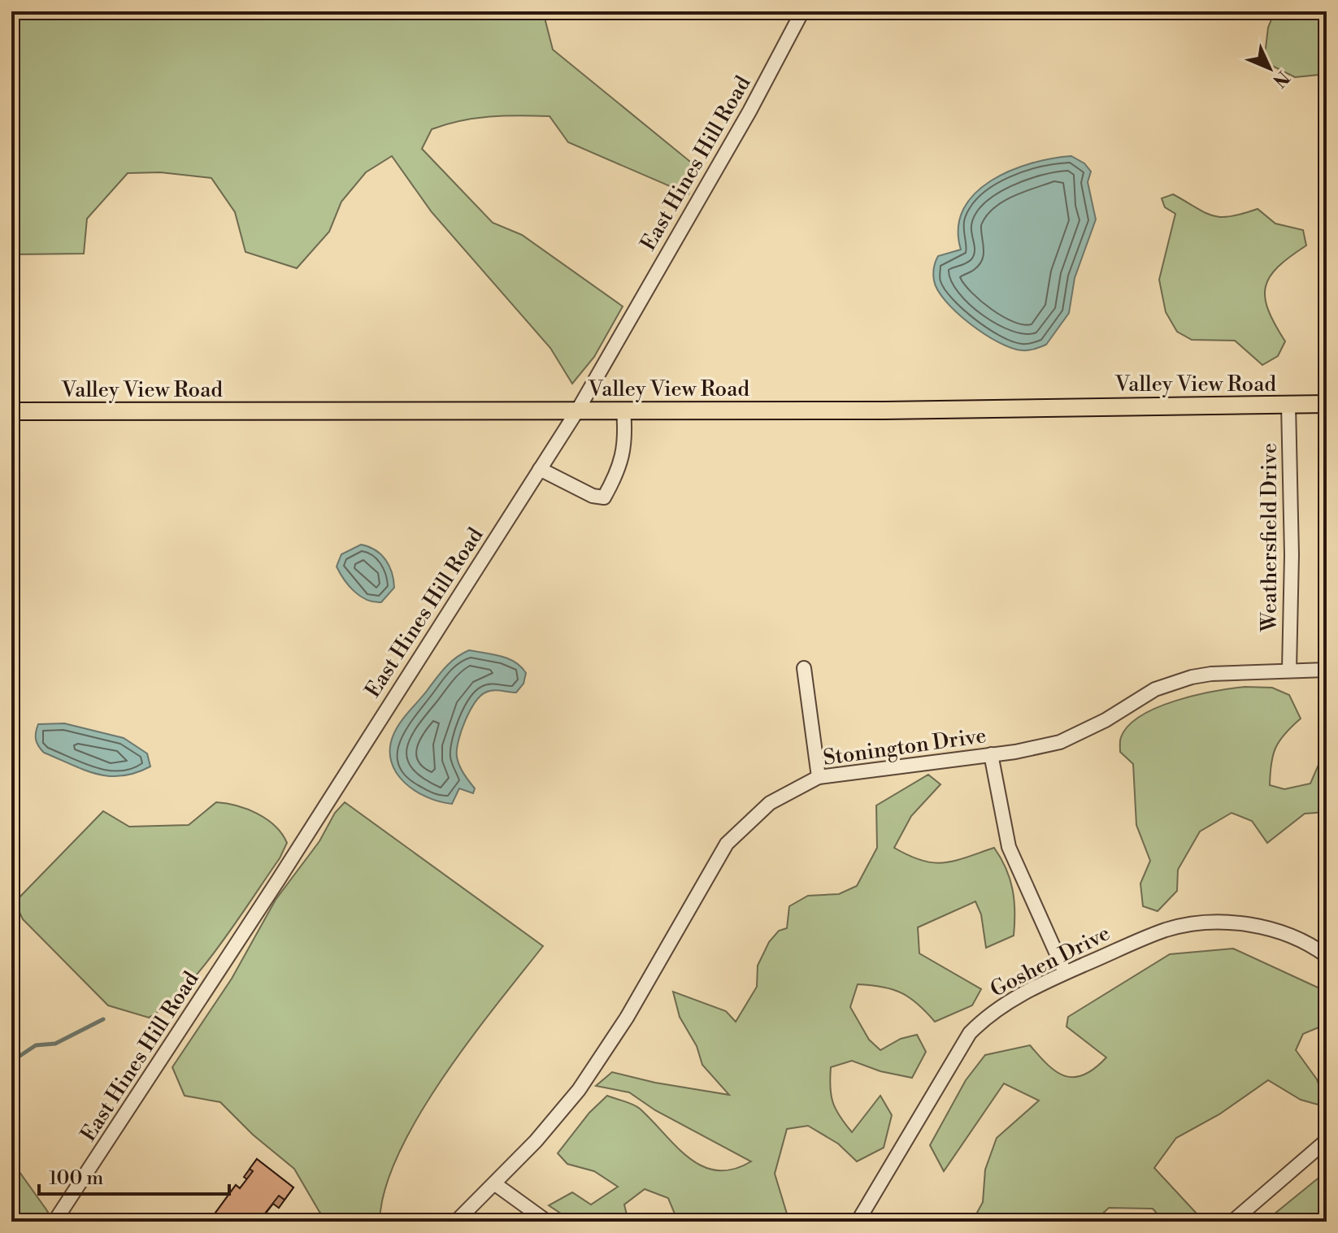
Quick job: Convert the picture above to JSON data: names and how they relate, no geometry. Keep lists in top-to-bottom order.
{
  "streets": {
    "main road": ["Valley View Road"],
    "street": [
      "East Hines Hill Road",
      "Weathersfield Drive",
      "Stonington Drive",
      "Goshen Drive"
    ]
  },
  "crossings": [
    ["East Hines Hill Road", "Valley View Road"],
    ["Valley View Road", "Weathersfield Drive"],
    ["Weathersfield Drive", "Stonington Drive"]
  ],
  "scale_bar": "100 m",
  "north": "bottom right"
}
